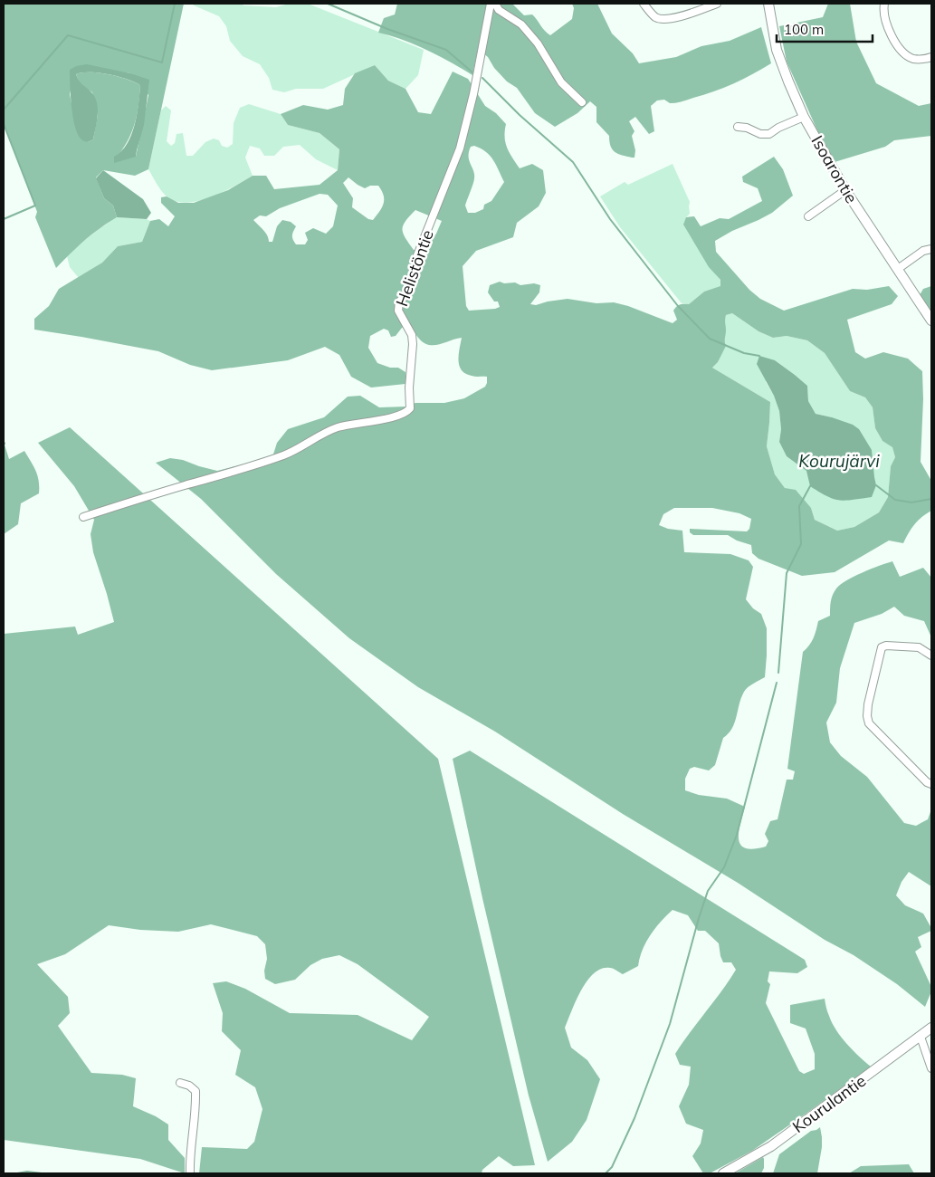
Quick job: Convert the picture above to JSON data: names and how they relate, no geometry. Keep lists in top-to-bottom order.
{
  "streets": {
    "street": ["Isoarontie", "Helistöntie", "Kourulantie"]
  },
  "water": ["Kourujärvi"],
  "scale_bar": "100 m"
}
